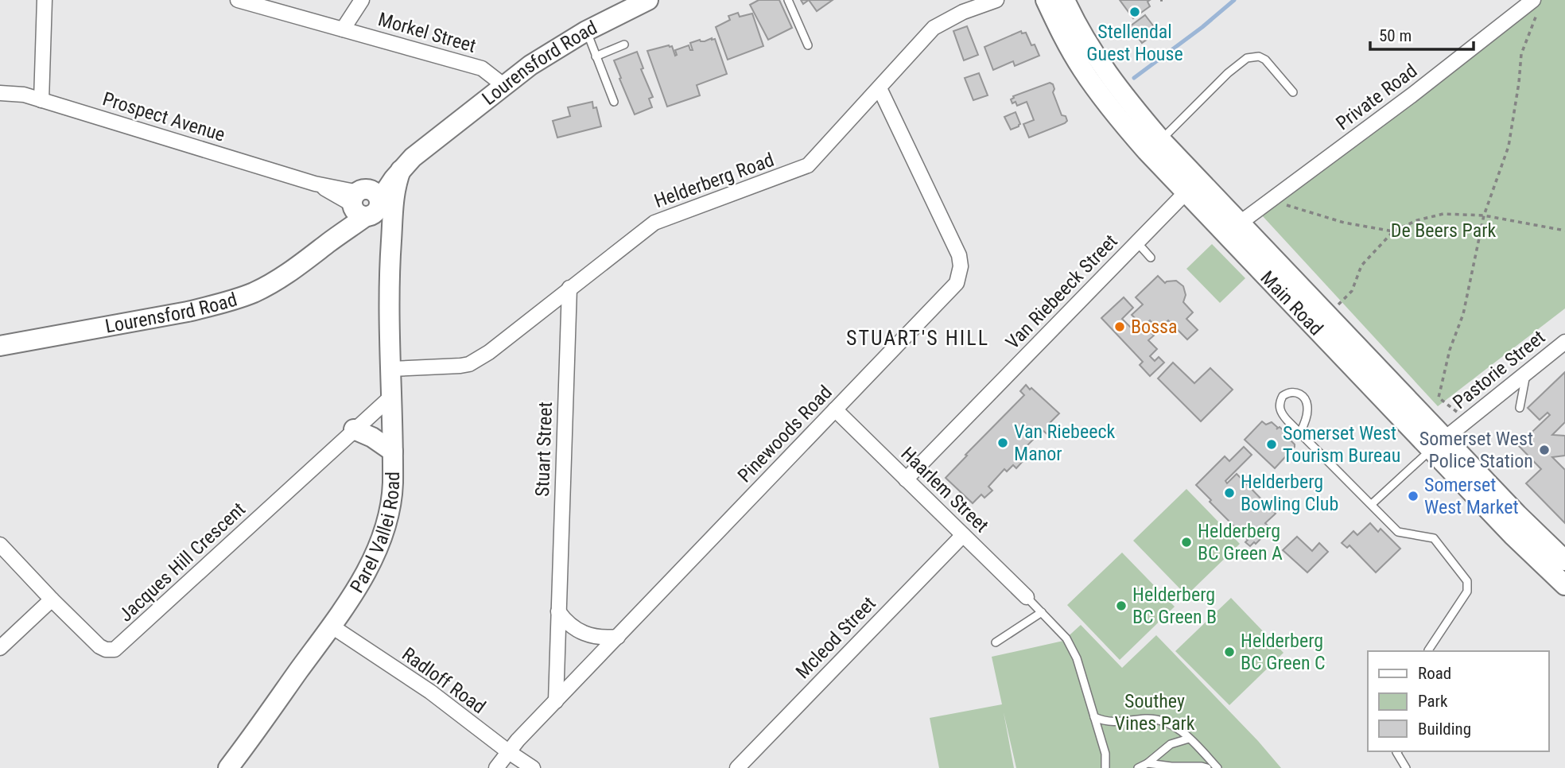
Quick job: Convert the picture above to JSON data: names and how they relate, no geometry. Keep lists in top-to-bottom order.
{
  "streets": {
    "main road": ["Lourensford Road", "Main Road", "Parel Vallei Road"],
    "street": [
      "Morkel Street",
      "Private Road",
      "Prospect Avenue",
      "Helderberg Road",
      "Van Riebeeck Street",
      "Pastorie Street",
      "Pinewoods Road",
      "Stuart Street",
      "Haarlem Street",
      "Jacques Hill Crescent",
      "Mcleod Street",
      "Radloff Road"
    ]
  },
  "crossings": [
    ["Morkel Street", "Lourensford Road"],
    ["Lourensford Road", "Prospect Avenue"],
    ["Lourensford Road", "Parel Vallei Road"],
    ["Private Road", "Main Road"],
    ["Prospect Avenue", "Parel Vallei Road"],
    ["Helderberg Road", "Pinewoods Road"],
    ["Helderberg Road", "Stuart Street"],
    ["Helderberg Road", "Parel Vallei Road"],
    ["Van Riebeeck Street", "Main Road"],
    ["Van Riebeeck Street", "Haarlem Street"],
    ["Main Road", "Pastorie Street"],
    ["Pinewoods Road", "Stuart Street"],
    ["Pinewoods Road", "Haarlem Street"],
    ["Pinewoods Road", "Radloff Road"],
    ["Haarlem Street", "Mcleod Street"],
    ["Parel Vallei Road", "Jacques Hill Crescent"],
    ["Parel Vallei Road", "Radloff Road"]
  ],
  "districts": ["STUART'S HILL"],
  "parks": ["De Beers Park", "Southey Vines Park"],
  "places": [
    "Stellendal Guest House",
    "Bossa",
    "Van Riebeeck Manor",
    "Somerset West Tourism Bureau",
    "Somerset West Police Station",
    "Helderberg Bowling Club",
    "Somerset West Market",
    "Helderberg BC Green A",
    "Helderberg BC Green B",
    "Helderberg BC Green C"
  ],
  "legend": ["Road", "Park", "Building"],
  "scale_bar": "50 m"
}
